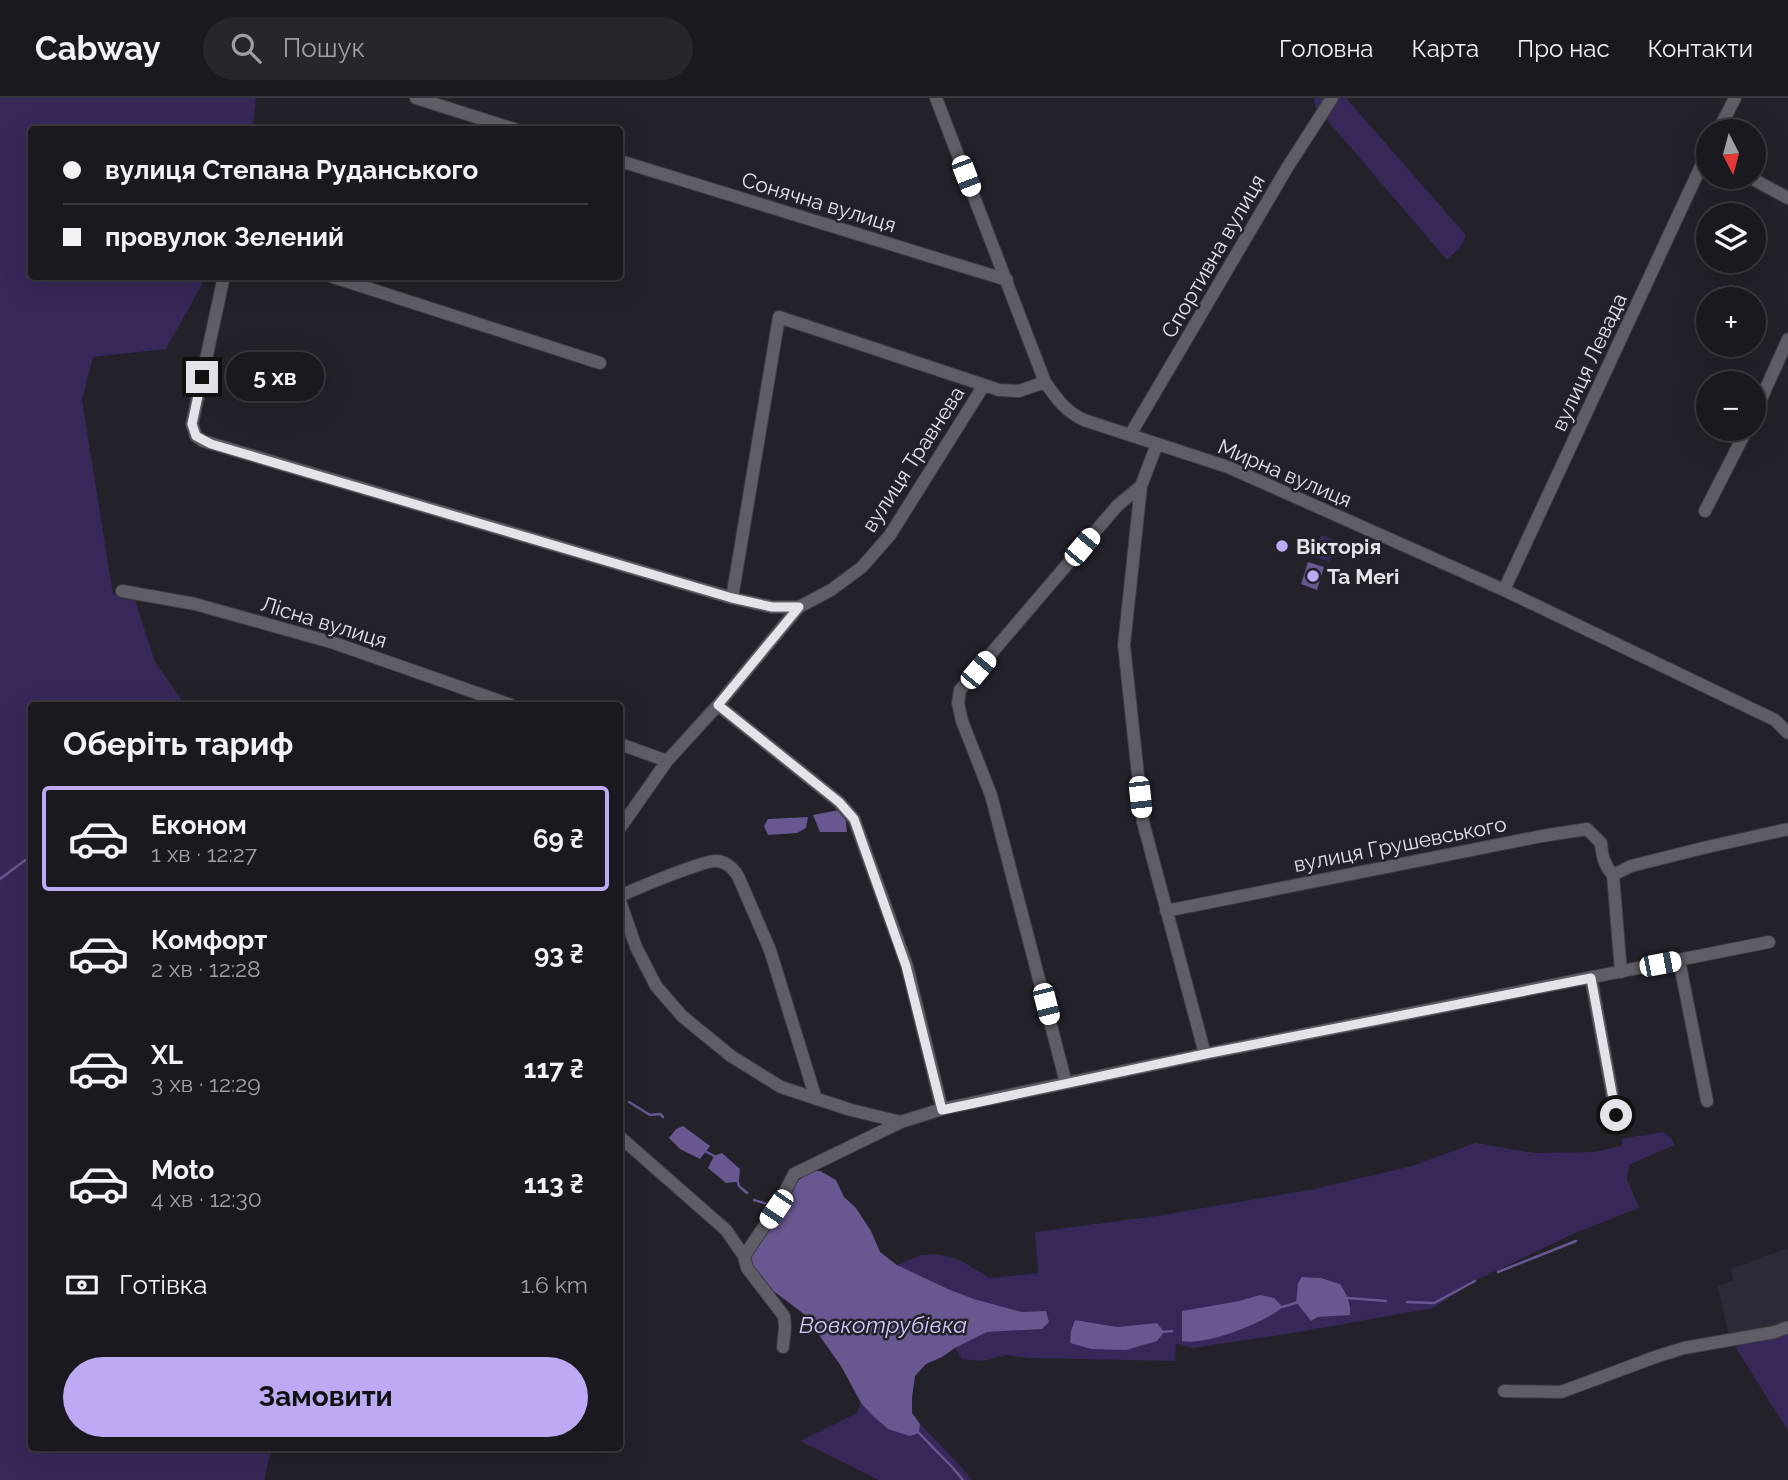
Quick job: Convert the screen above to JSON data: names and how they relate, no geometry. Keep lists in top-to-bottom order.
{
  "streets": {
    "street": [
      "Сонячна вулиця",
      "Спортивна вулиця",
      "вулиця Левада",
      "вулиця Травнева",
      "Мирна вулиця",
      "Лісна вулиця",
      "вулиця Грушевського"
    ]
  },
  "crossings": [
    ["Сонячна вулиця", "Мирна вулиця"],
    ["Спортивна вулиця", "Мирна вулиця"],
    ["вулиця Левада", "Мирна вулиця"]
  ],
  "water": ["Вовкотрубівка"],
  "places": ["Вікторія", "Ta Meri"],
  "north": "bottom",
  "page": {
    "header": "Cabway",
    "search": "Пошук",
    "nav": [
      "Головна",
      "Карта",
      "Про нас",
      "Контакти"
    ],
    "map_buttons": ["+", "−"],
    "banner": ["вулиця Степана Руданського", "провулок Зелений"],
    "bubble": "5 хв",
    "heading": "Оберіть тариф",
    "list": [
      {
        "name": "Економ",
        "note": "1 хв · 12:27",
        "value": "69 ₴"
      },
      {
        "name": "Комфорт",
        "note": "2 хв · 12:28",
        "value": "93 ₴"
      },
      {
        "name": "XL",
        "note": "3 хв · 12:29",
        "value": "117 ₴"
      },
      {
        "name": "Moto",
        "note": "4 хв · 12:30",
        "value": "113 ₴"
      }
    ],
    "pay": ["Готівка", "1.6 km"],
    "buttons": "Замовити"
  }
}
